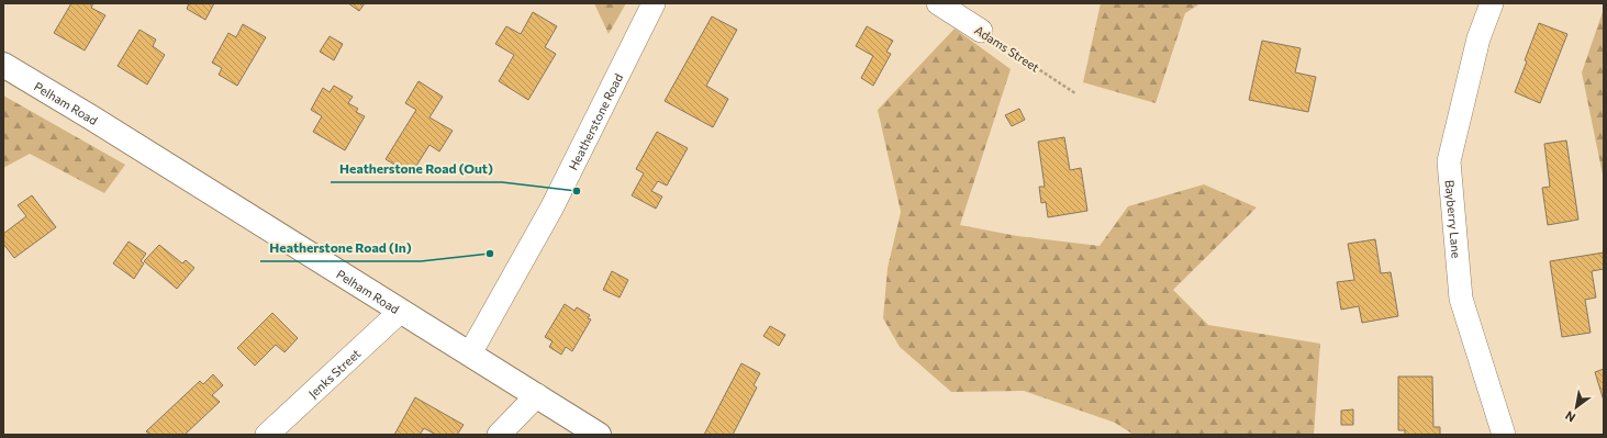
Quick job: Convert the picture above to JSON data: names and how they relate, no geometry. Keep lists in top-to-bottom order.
{
  "streets": {
    "main road": ["Pelham Road"],
    "street": [
      "Adams Street",
      "Heatherstone Road",
      "Bayberry Lane",
      "Jenks Street"
    ]
  },
  "crossings": [
    ["Pelham Road", "Heatherstone Road"],
    ["Pelham Road", "Jenks Street"]
  ],
  "places": ["Heatherstone Road (Out)", "Heatherstone Road (In)"],
  "north": "bottom left"
}
